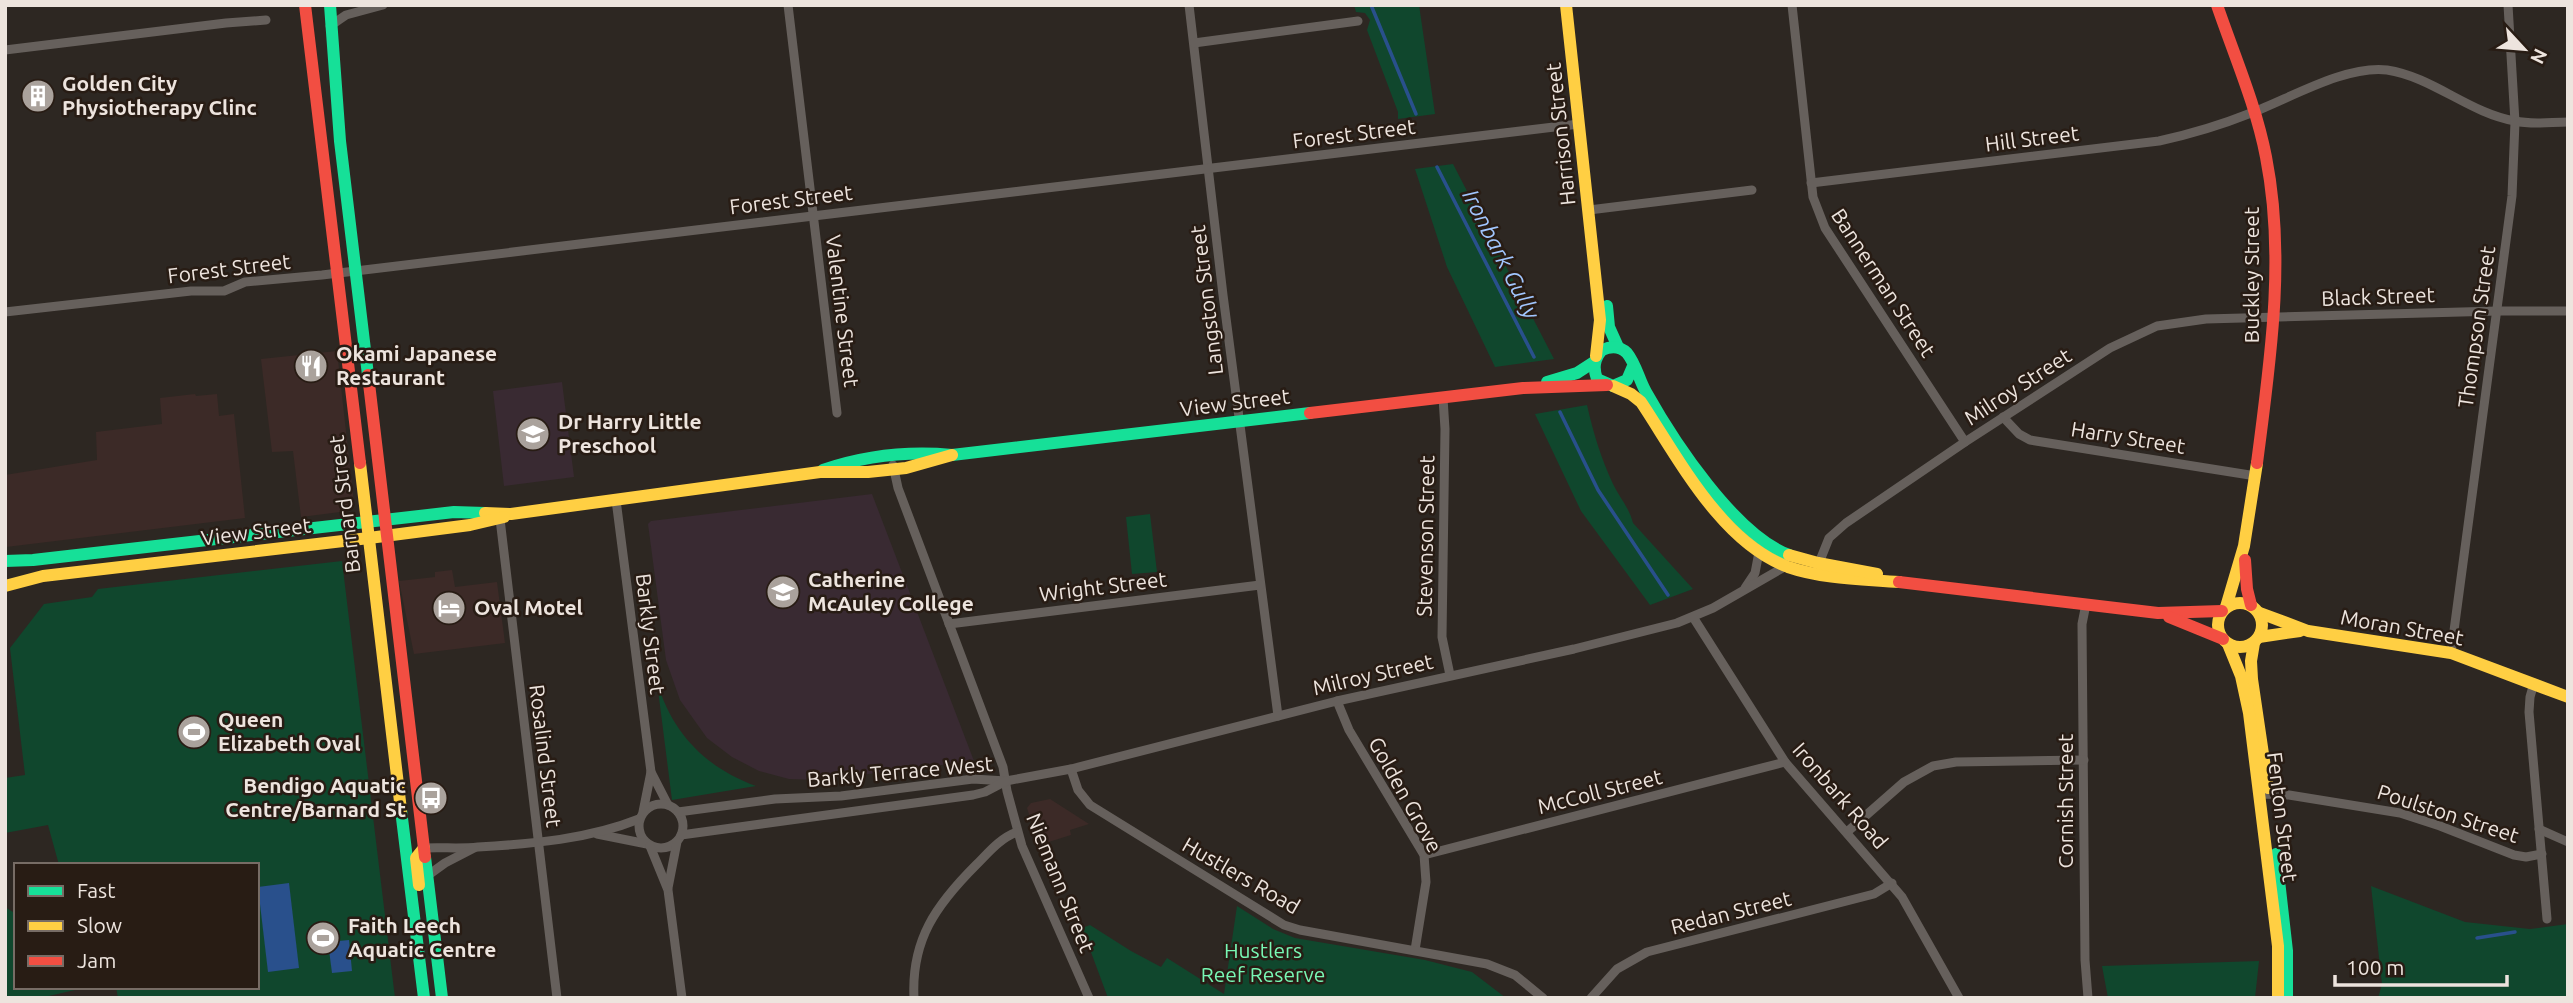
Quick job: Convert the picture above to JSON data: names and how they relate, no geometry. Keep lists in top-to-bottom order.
{
  "streets": {
    "street": [
      "Forest Street",
      "Harrison Street",
      "Hill Street",
      "Buckley Street",
      "Bannerman Street",
      "Black Street",
      "Langston Street",
      "Valentine Street",
      "Thompson Street",
      "Milroy Street",
      "View Street",
      "Harry Street",
      "Barnard Street",
      "Stevenson Street",
      "Wright Street",
      "Moran Street",
      "Barkly Street",
      "Rosalind Street",
      "Barkly Terrace West",
      "McColl Street",
      "Golden Grove",
      "Ironbark Road",
      "Cornish Street",
      "Poulston Street",
      "Fenton Street",
      "Hustlers Road",
      "Niemann Street",
      "Redan Street"
    ]
  },
  "crossings": [
    ["Forest Street", "Harrison Street"],
    ["Forest Street", "Langston Street"],
    ["Forest Street", "Valentine Street"],
    ["Forest Street", "Barnard Street"],
    ["Harrison Street", "View Street"],
    ["Hill Street", "Buckley Street"],
    ["Hill Street", "Bannerman Street"],
    ["Hill Street", "Thompson Street"],
    ["Buckley Street", "Black Street"],
    ["Buckley Street", "Milroy Street"],
    ["Buckley Street", "Harry Street"],
    ["Buckley Street", "Moran Street"],
    ["Buckley Street", "Fenton Street"],
    ["Bannerman Street", "Milroy Street"],
    ["Black Street", "Thompson Street"],
    ["Black Street", "Milroy Street"],
    ["Langston Street", "Milroy Street"],
    ["Langston Street", "View Street"],
    ["Langston Street", "Wright Street"],
    ["Thompson Street", "Moran Street"],
    ["Milroy Street", "Harry Street"],
    ["Milroy Street", "Stevenson Street"],
    ["Milroy Street", "Barkly Terrace West"],
    ["Milroy Street", "Golden Grove"],
    ["Milroy Street", "Ironbark Road"],
    ["Milroy Street", "Hustlers Road"],
    ["Milroy Street", "Niemann Street"],
    ["View Street", "Barnard Street"],
    ["View Street", "Stevenson Street"],
    ["View Street", "Barkly Street"],
    ["View Street", "Rosalind Street"],
    ["Moran Street", "Fenton Street"],
    ["Barkly Street", "Barkly Terrace West"],
    ["Barkly Terrace West", "Niemann Street"],
    ["McColl Street", "Golden Grove"],
    ["McColl Street", "Ironbark Road"],
    ["Golden Grove", "Hustlers Road"],
    ["Ironbark Road", "Redan Street"],
    ["Poulston Street", "Fenton Street"]
  ],
  "water": ["Ironbark Gully"],
  "parks": ["Hustlers Reef Reserve"],
  "places": {
    "building": ["Golden City Physiotherapy Clinc"],
    "restaurant": ["Okami Japanese Restaurant"],
    "school or university": ["Dr Harry Little Preschool", "Catherine McAuley College"],
    "hotel": ["Oval Motel"],
    "sports": ["Queen Elizabeth Oval", "Faith Leech Aquatic Centre"],
    "bus stop": ["Bendigo Aquatic Centre/Barnard St"]
  },
  "legend": ["Fast", "Slow", "Jam"],
  "scale_bar": "100 m",
  "north": "bottom right"
}
